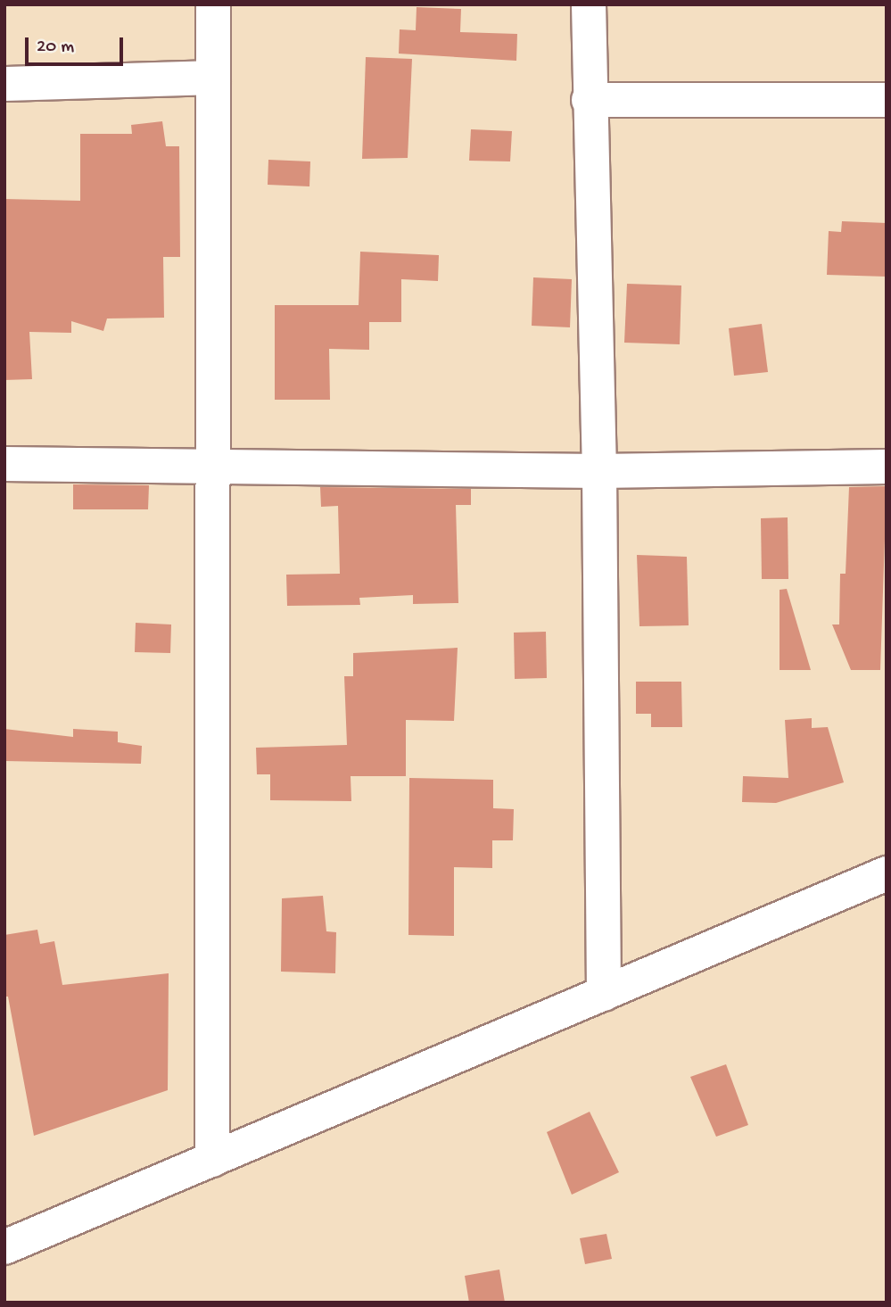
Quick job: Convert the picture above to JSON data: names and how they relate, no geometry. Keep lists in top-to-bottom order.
{
  "scale_bar": "20 m"
}
